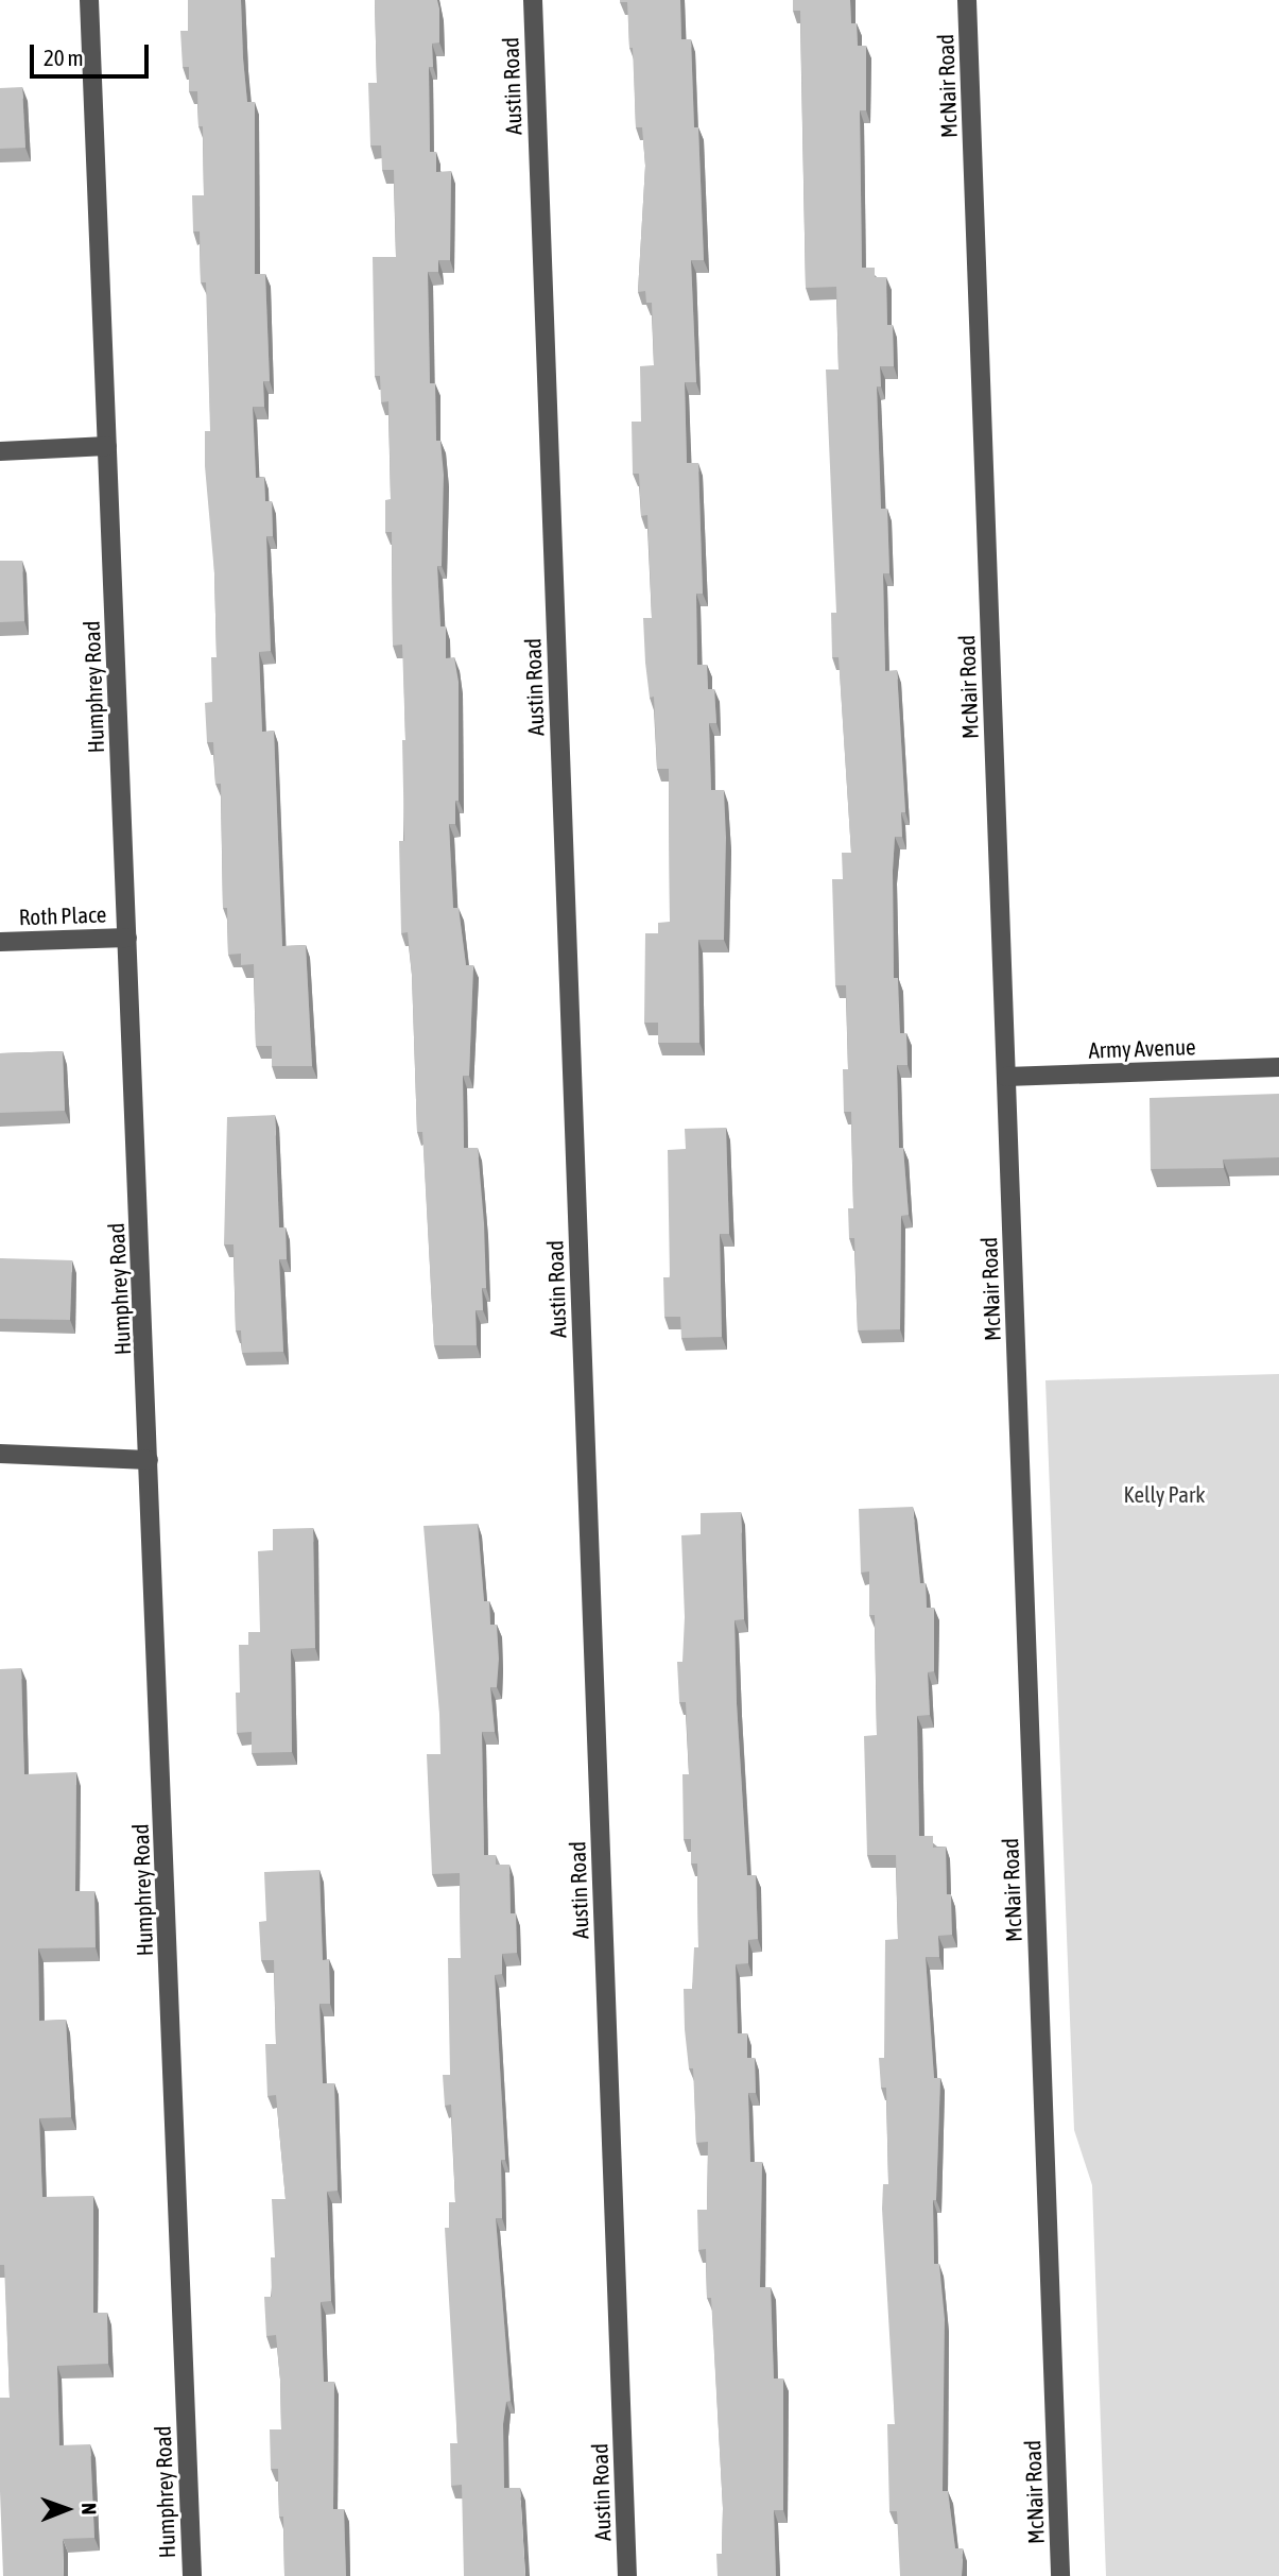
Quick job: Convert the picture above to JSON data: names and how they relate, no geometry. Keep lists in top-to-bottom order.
{
  "streets": {
    "street": [
      "Austin Road",
      "McNair Road",
      "Humphrey Road",
      "Roth Place",
      "Army Avenue"
    ]
  },
  "crossings": [
    ["McNair Road", "Army Avenue"],
    ["Humphrey Road", "Roth Place"]
  ],
  "parks": ["Kelly Park"],
  "scale_bar": "20 m",
  "north": "right"
}
